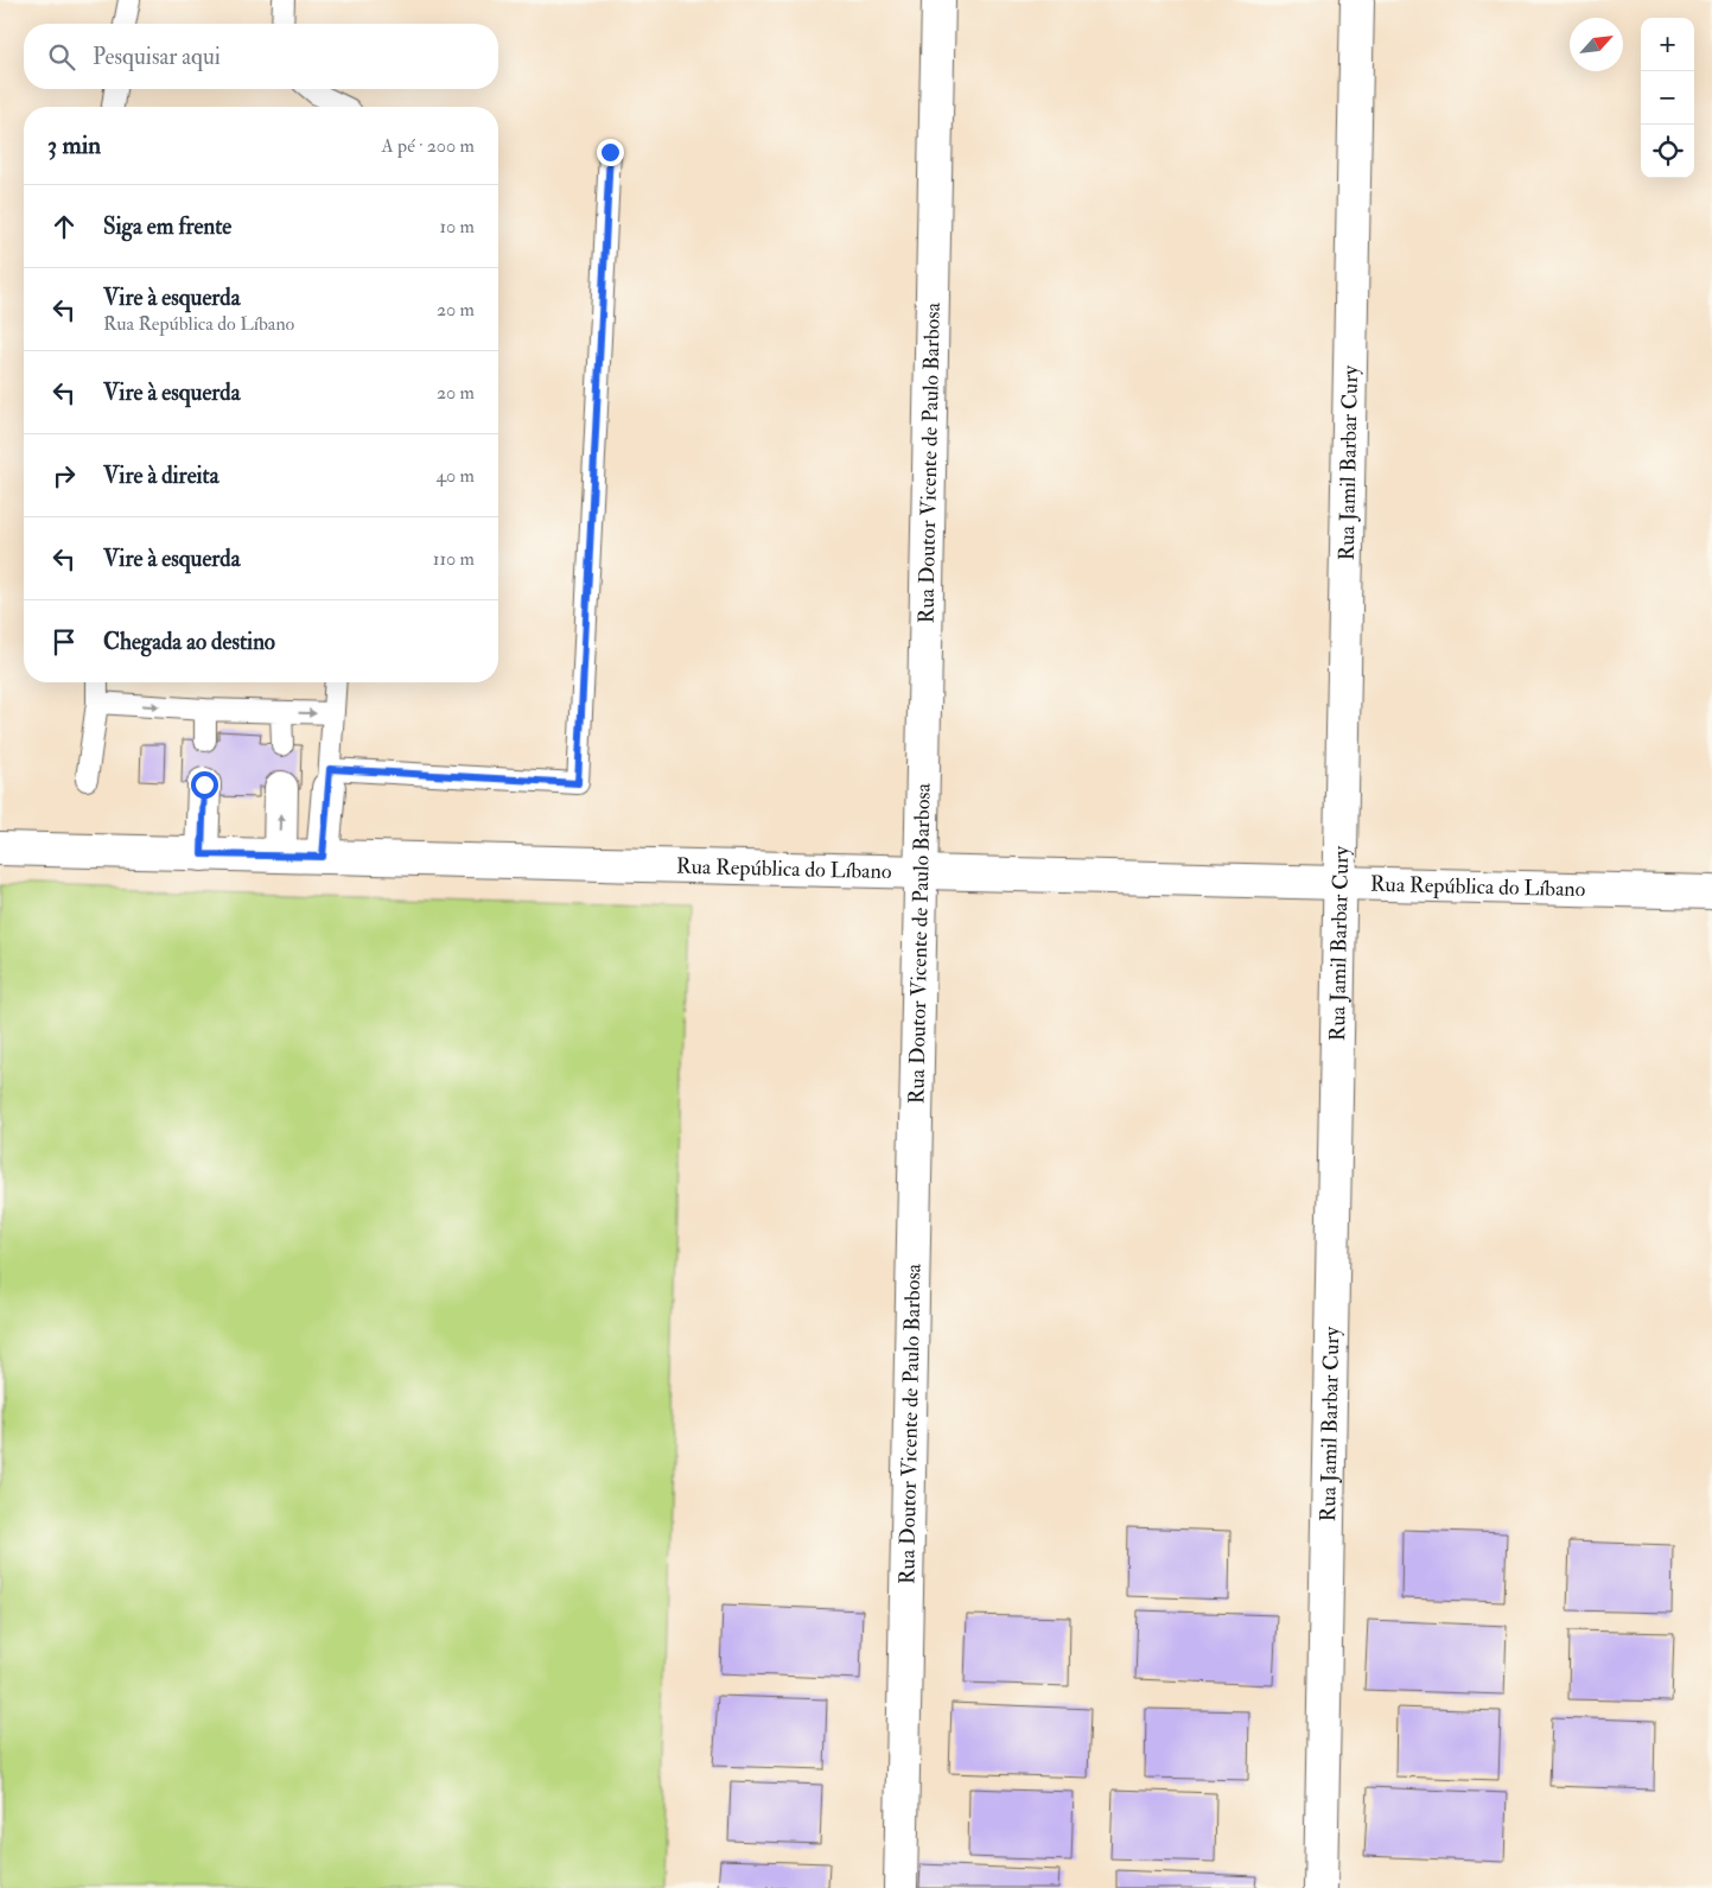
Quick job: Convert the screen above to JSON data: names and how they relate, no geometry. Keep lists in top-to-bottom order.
{
  "streets": {
    "street": ["Rua Doutor Vicente de Paulo Barbosa", "Rua Jamil Barbar Cury", "Rua República do Líbano"]
  },
  "crossings": [
    ["Rua Doutor Vicente de Paulo Barbosa", "Rua República do Líbano"],
    ["Rua Jamil Barbar Cury", "Rua República do Líbano"]
  ],
  "north": "top right",
  "page": {
    "map_buttons": ["+", "−"],
    "search": "Pesquisar aqui",
    "heading": ["3 min", "A pé · 200 m"],
    "list": [
      ["Siga em frente", "10 m"],
      ["Vire à esquerda", "Rua República do Líbano", "20 m"],
      ["Vire à esquerda", "20 m"],
      ["Vire à direita", "40 m"],
      ["Vire à esquerda", "110 m"],
      "Chegada ao destino"
    ]
  }
}
